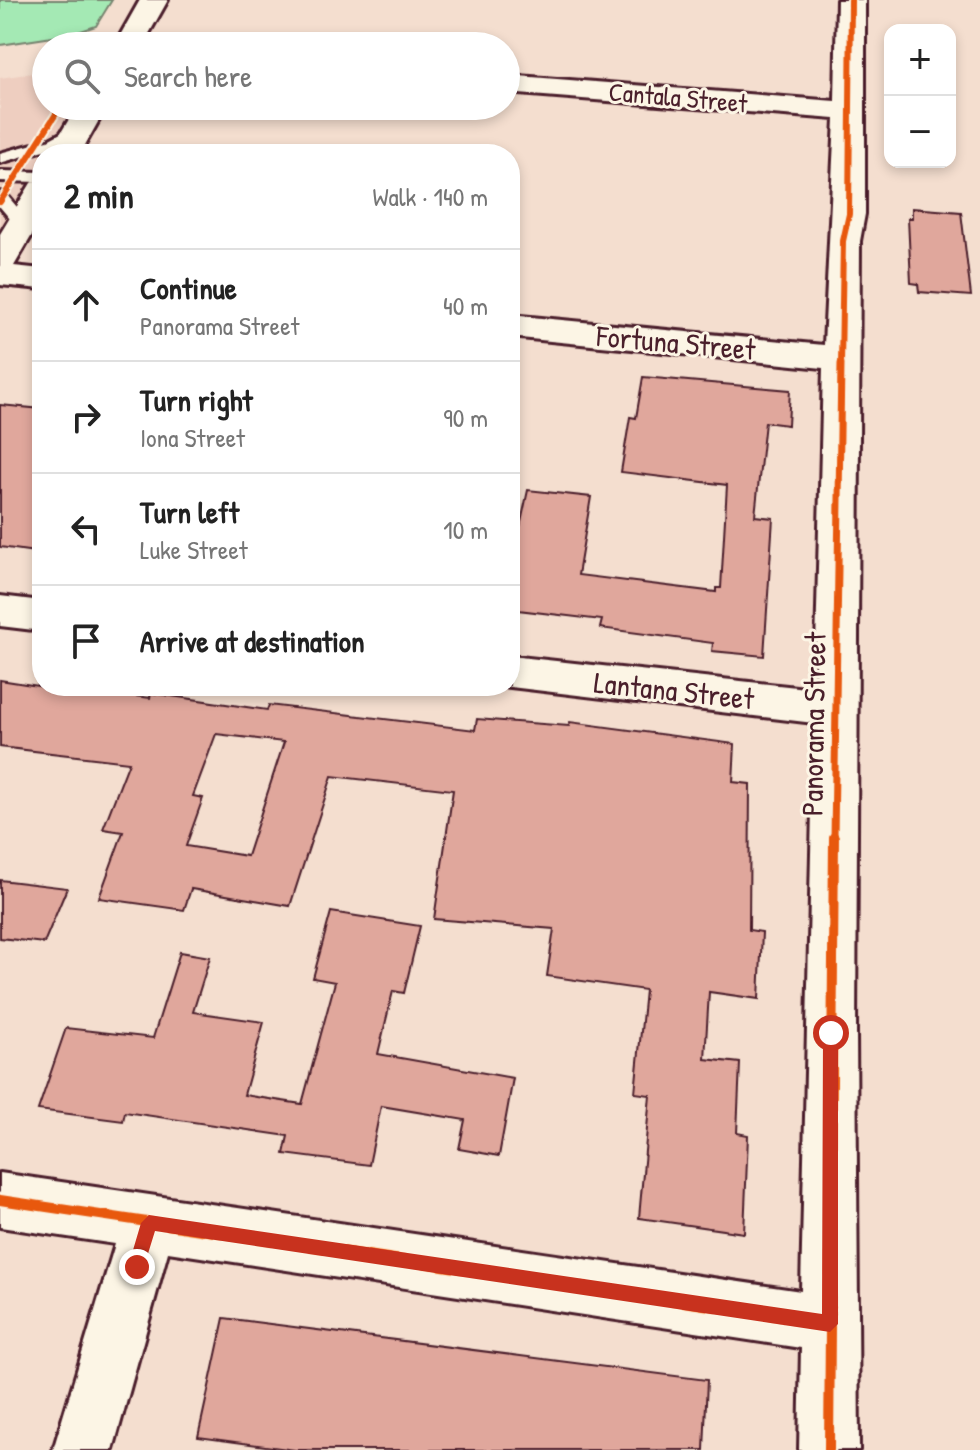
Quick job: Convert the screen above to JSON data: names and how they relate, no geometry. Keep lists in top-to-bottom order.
{
  "streets": {
    "street": [
      "Cantala Street",
      "Fortuna Street",
      "Lantana Street",
      "Panorama Street"
    ]
  },
  "crossings": [
    ["Cantala Street", "Panorama Street"],
    ["Fortuna Street", "Panorama Street"],
    ["Lantana Street", "Panorama Street"]
  ],
  "page": {
    "map_buttons": ["+", "−"],
    "search": "Search here",
    "heading": ["2 min", "Walk · 140 m"],
    "list": [
      ["Continue", "Panorama Street", "40 m"],
      ["Turn right", "Iona Street", "90 m"],
      ["Turn left", "Luke Street", "10 m"],
      "Arrive at destination"
    ]
  }
}
